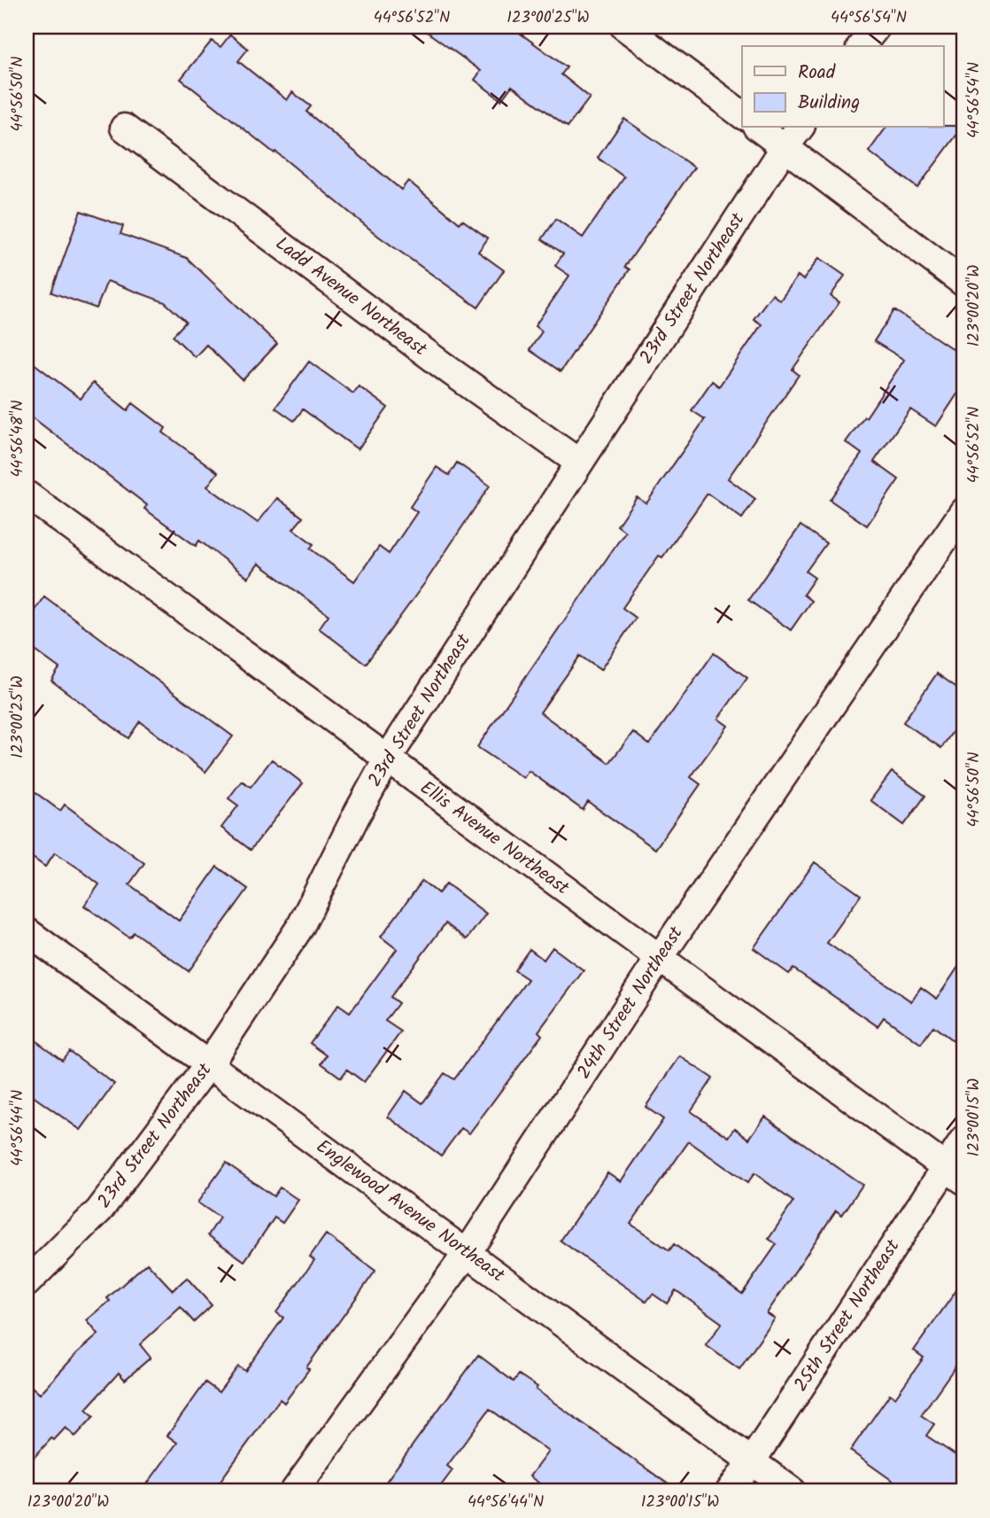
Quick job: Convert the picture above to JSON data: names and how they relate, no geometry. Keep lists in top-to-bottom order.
{
  "streets": {
    "street": [
      "23rd Street Northeast",
      "Ladd Avenue Northeast",
      "Ellis Avenue Northeast",
      "24th Street Northeast",
      "Englewood Avenue Northeast",
      "25th Street Northeast"
    ]
  },
  "crossings": [
    ["23rd Street Northeast", "Ladd Avenue Northeast"],
    ["23rd Street Northeast", "Ellis Avenue Northeast"],
    ["23rd Street Northeast", "Englewood Avenue Northeast"],
    ["Ellis Avenue Northeast", "24th Street Northeast"],
    ["Ellis Avenue Northeast", "25th Street Northeast"],
    ["24th Street Northeast", "Englewood Avenue Northeast"],
    ["Englewood Avenue Northeast", "25th Street Northeast"]
  ],
  "legend": ["Road", "Building"],
  "coordinates": [
    "44°56'52\"N",
    "123°00'25\"W",
    "44°56'54\"N",
    "44°56'50\"N",
    "123°00'20\"W",
    "44°56'48\"N",
    "123°00'15\"W",
    "44°56'44\"N"
  ]
}
